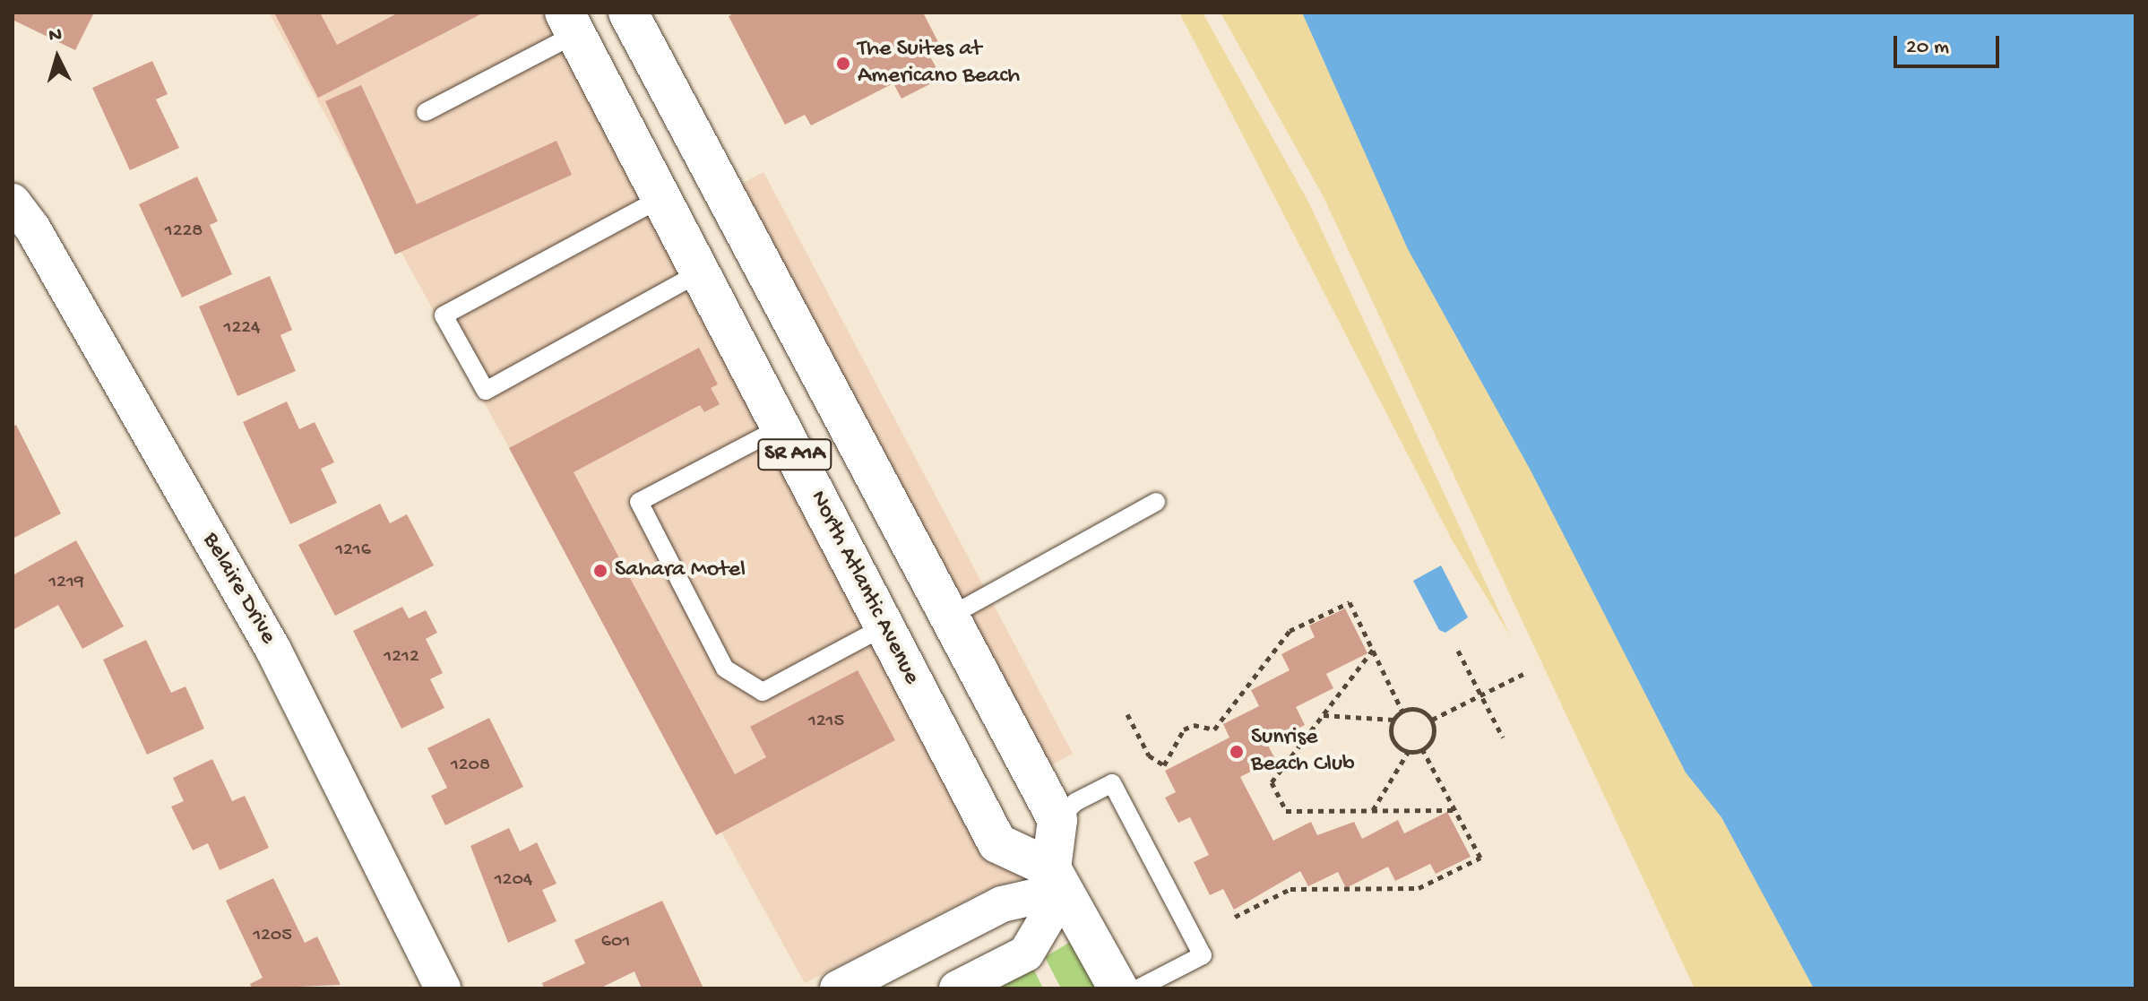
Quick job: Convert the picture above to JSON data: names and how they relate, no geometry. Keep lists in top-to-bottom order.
{
  "streets": {
    "main road": ["SR A1A", "North Atlantic Avenue"],
    "street": ["Belaire Drive"]
  },
  "places": ["The Suites at Americano Beach", "Sahara Motel", "Sunrise Beach Club"],
  "house_numbers": [
    "1228",
    "1224",
    "1216",
    "1219",
    "1212",
    "1215",
    "1208",
    "1204",
    "1205",
    "601"
  ],
  "scale_bar": "20 m",
  "north": "top"
}
